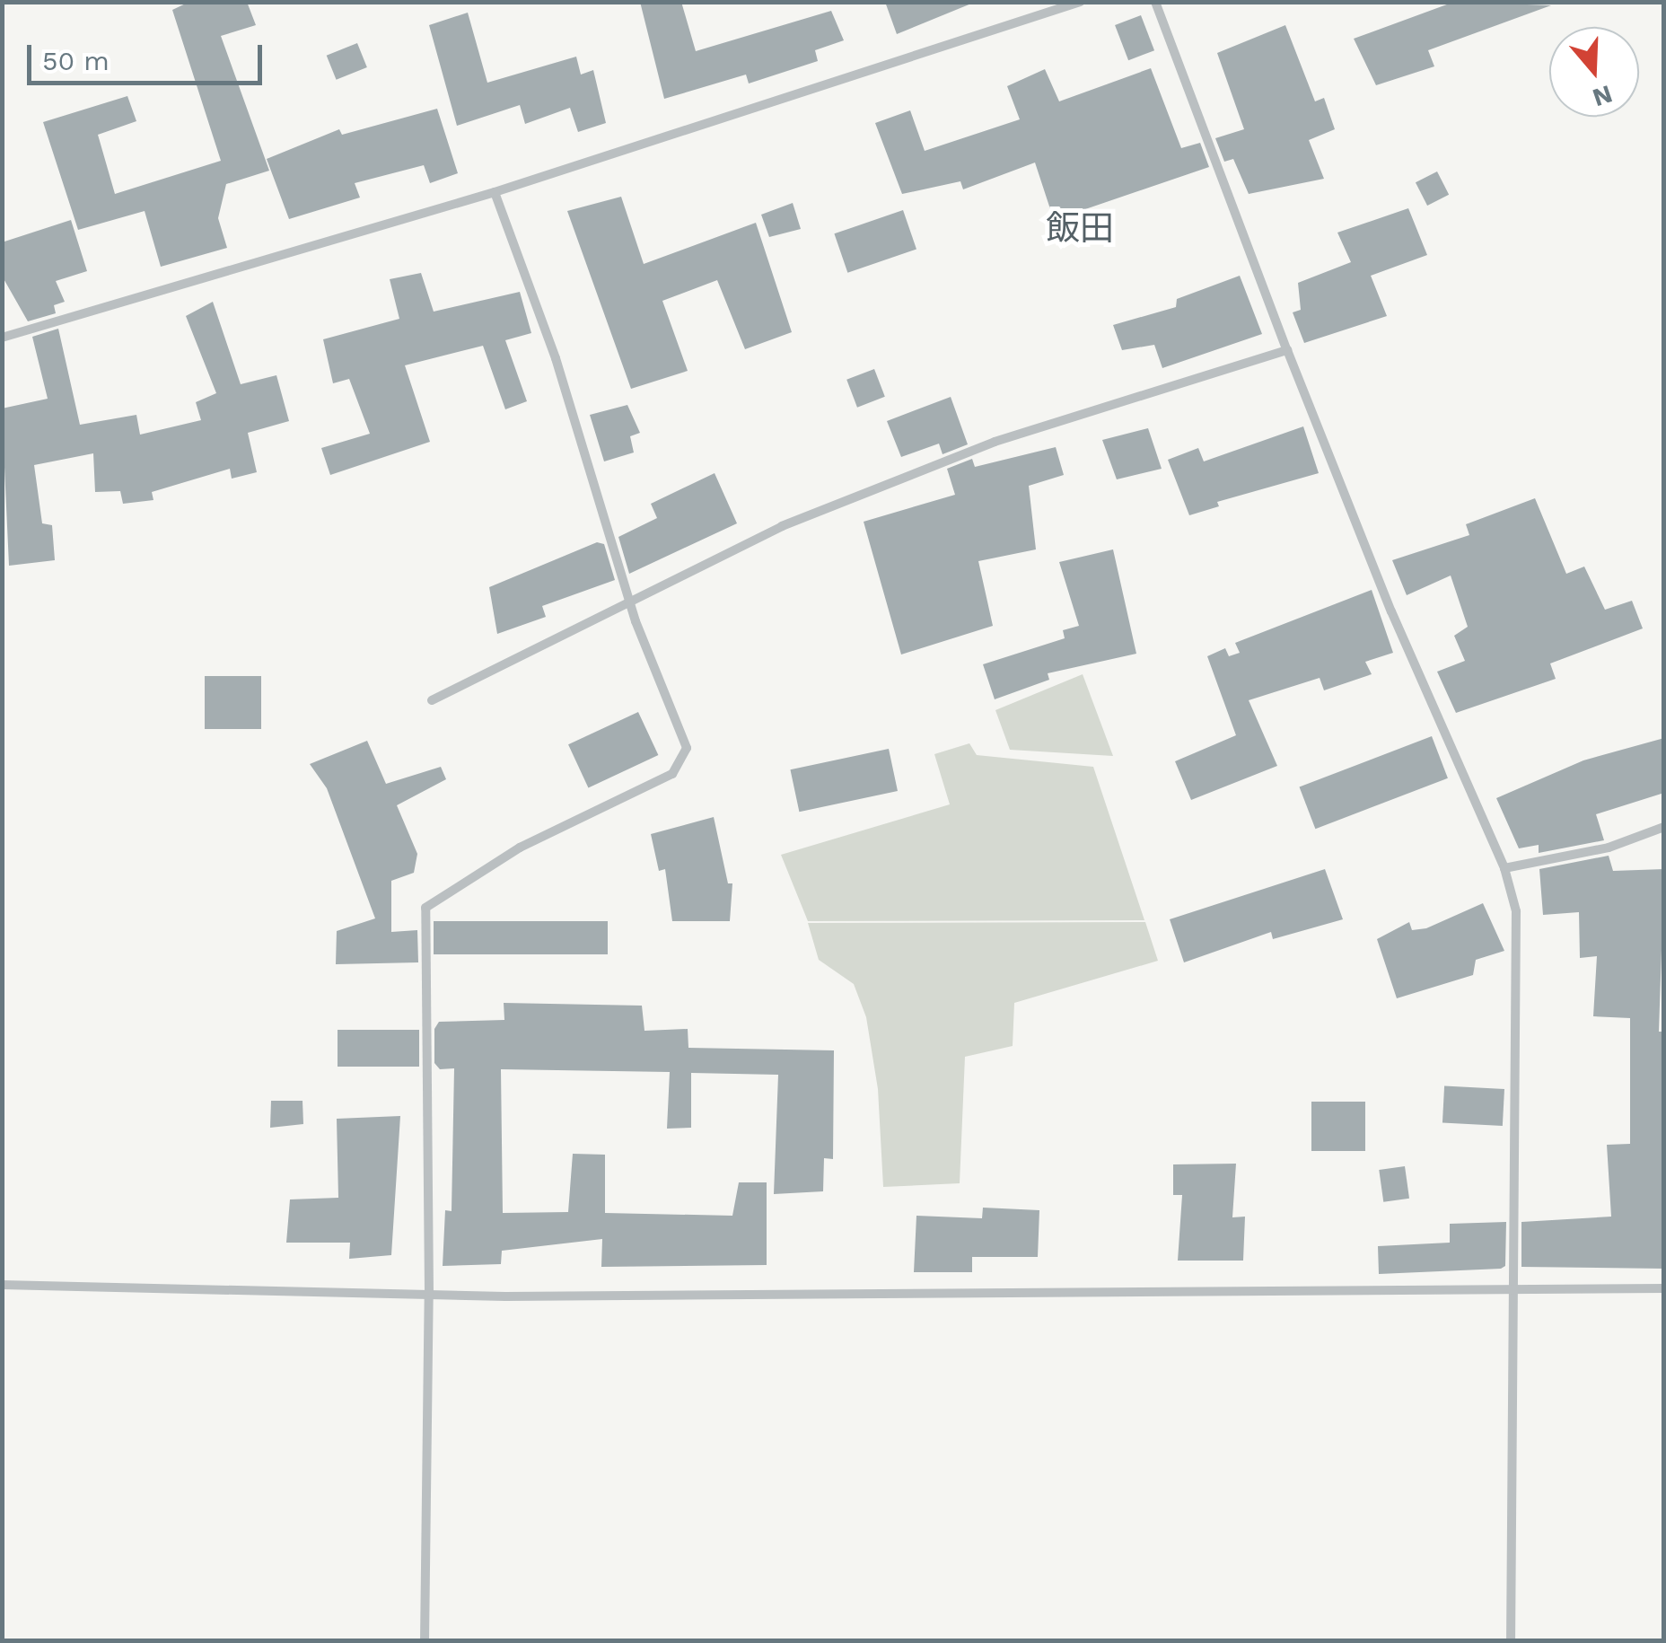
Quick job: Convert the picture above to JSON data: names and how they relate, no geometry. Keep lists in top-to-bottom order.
{
  "districts": ["飯田"],
  "scale_bar": "50 m",
  "north": "bottom"
}
